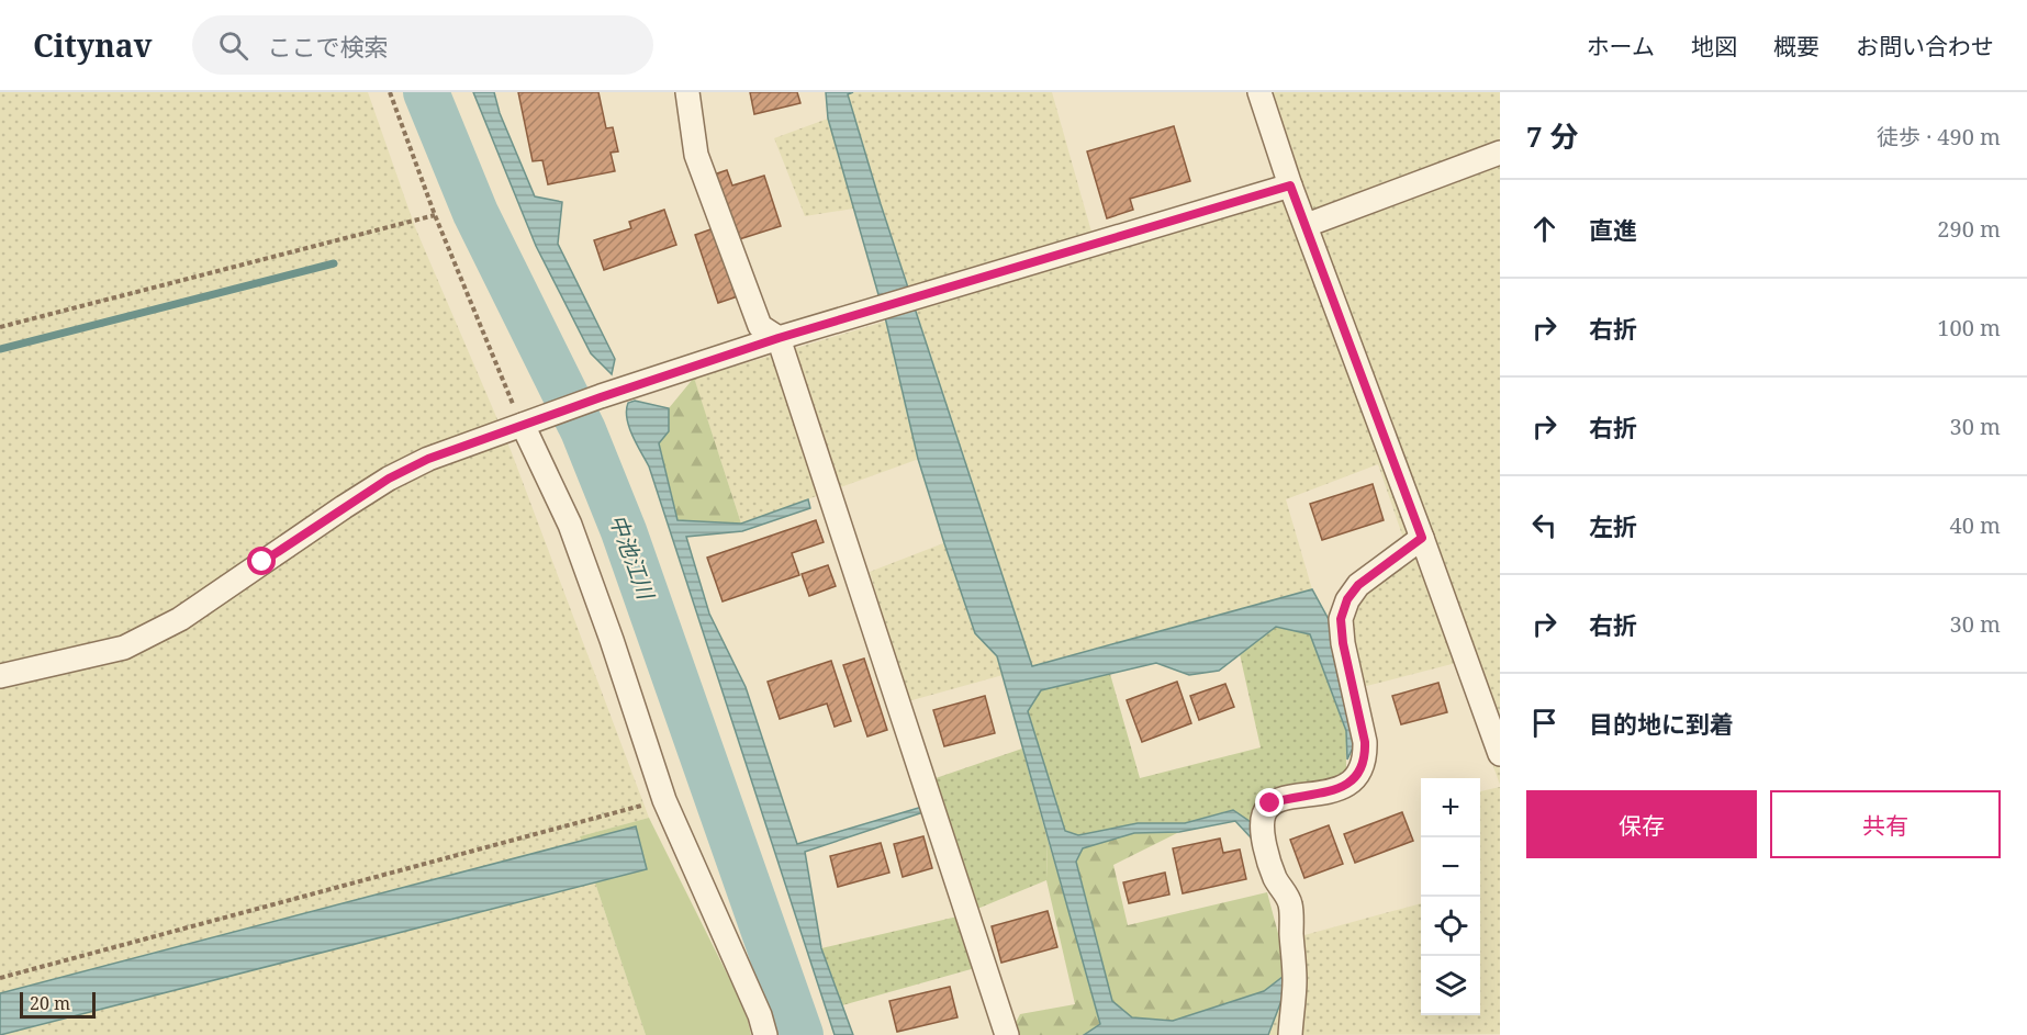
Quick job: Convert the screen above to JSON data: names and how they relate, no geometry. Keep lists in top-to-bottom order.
{
  "water": ["中池江川"],
  "scale_bar": "20 m",
  "page": {
    "header": "Citynav",
    "search": "ここで検索",
    "nav": [
      "ホーム",
      "地図",
      "概要",
      "お問い合わせ"
    ],
    "heading": ["7 分", "徒歩 · 490 m"],
    "list": [
      ["直進", "290 m"],
      ["右折", "100 m"],
      ["右折", "30 m"],
      ["左折", "40 m"],
      ["右折", "30 m"],
      "目的地に到着"
    ],
    "buttons": ["保存", "共有"],
    "map_buttons": ["+", "−"],
    "scale": "20 m"
  }
}
